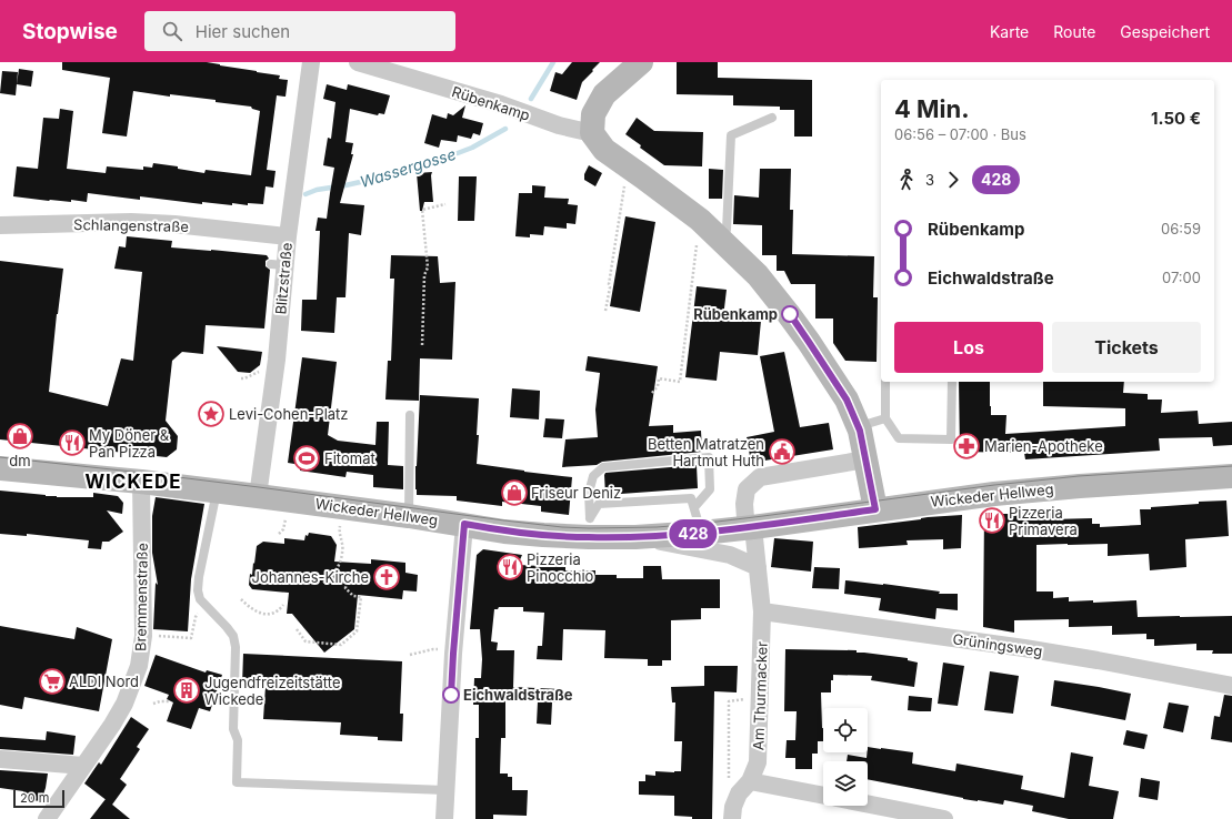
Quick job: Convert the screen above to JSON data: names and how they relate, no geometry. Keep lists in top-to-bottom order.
{
  "streets": {
    "main road": ["Wickeder Hellweg"],
    "street": [
      "Rübenkamp",
      "Schlangenstraße",
      "Blitzstraße",
      "Bremmenstraße",
      "Grüningsweg",
      "Am Thurmacker"
    ]
  },
  "crossings": [
    ["Schlangenstraße", "Blitzstraße"],
    ["Blitzstraße", "Wickeder Hellweg"],
    ["Wickeder Hellweg", "Bremmenstraße"],
    ["Wickeder Hellweg", "Am Thurmacker"],
    ["Grüningsweg", "Am Thurmacker"]
  ],
  "districts": ["WICKEDE"],
  "water": ["Wassergosse"],
  "places": {
    "other": ["Rübenkamp", "Eichwaldstraße"],
    "place": ["Levi-Cohen-Platz"],
    "shop": ["dm", "Friseur Deniz"],
    "restaurant": ["My Döner & Pan Pizza", "Pizzeria Primavera", "Pizzeria Pinocchio"],
    "pharmacy": ["Marien-Apotheke"],
    "public building": ["Betten Matratzen Hartmut Huth"],
    "sports": ["Fitomat"],
    "church": ["Johannes-Kirche"],
    "supermarket": ["ALDI Nord"],
    "building": ["Jugendfreizeitstätte Wickede"]
  },
  "lines": ["bus line 428"],
  "scale_bar": "20 m",
  "page": {
    "header": "Stopwise",
    "search": "Hier suchen",
    "nav": ["Karte", "Route", "Gespeichert"],
    "on_map": "428",
    "heading": ["4 Min.", "06:56 – 07:00 · Bus", "1.50 €"],
    "legs": ["3", "428"],
    "list": [
      {
        "name": "Rübenkamp",
        "value": "06:59"
      },
      {
        "name": "Eichwaldstraße",
        "value": "07:00"
      }
    ],
    "buttons": ["Los", "Tickets"],
    "scale": "20 m"
  }
}
